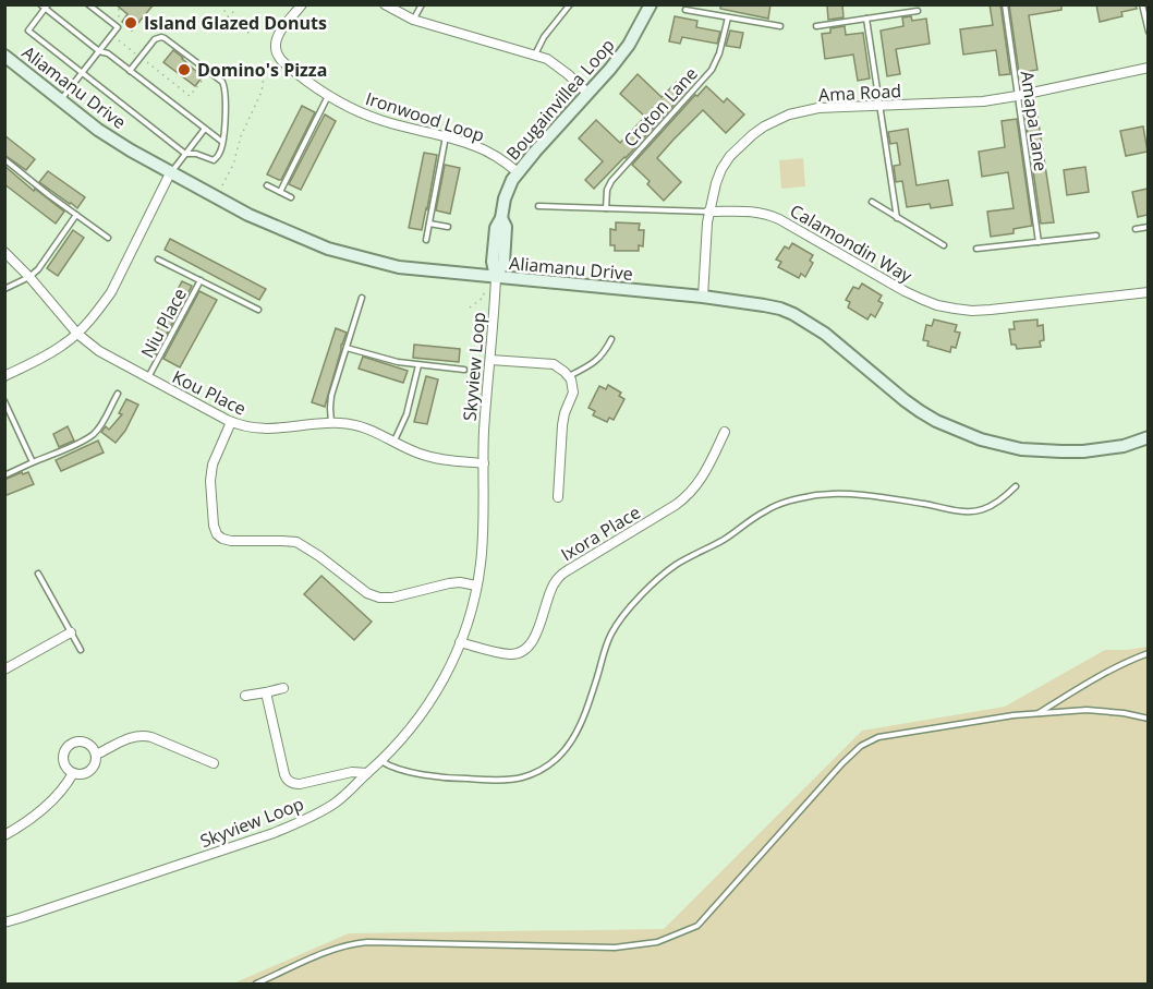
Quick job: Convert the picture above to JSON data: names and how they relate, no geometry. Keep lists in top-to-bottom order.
{
  "streets": {
    "street": [
      "Aliamanu Drive",
      "Ama Road",
      "Bougainvillea Loop",
      "Ironwood Loop",
      "Calamondin Way",
      "Skyview Loop",
      "Kou Place",
      "Ixora Place"
    ],
    "lane": ["Croton Lane", "Amapa Lane", "Niu Place"]
  },
  "crossings": [
    ["Aliamanu Drive", "Ama Road"],
    ["Aliamanu Drive", "Bougainvillea Loop"],
    ["Aliamanu Drive", "Skyview Loop"],
    ["Ama Road", "Amapa Lane"],
    ["Ama Road", "Calamondin Way"],
    ["Bougainvillea Loop", "Ironwood Loop"],
    ["Bougainvillea Loop", "Skyview Loop"],
    ["Croton Lane", "Calamondin Way"],
    ["Niu Place", "Kou Place"],
    ["Skyview Loop", "Kou Place"],
    ["Skyview Loop", "Ixora Place"]
  ],
  "places": ["Island Glazed Donuts", "Domino's Pizza"]
}
